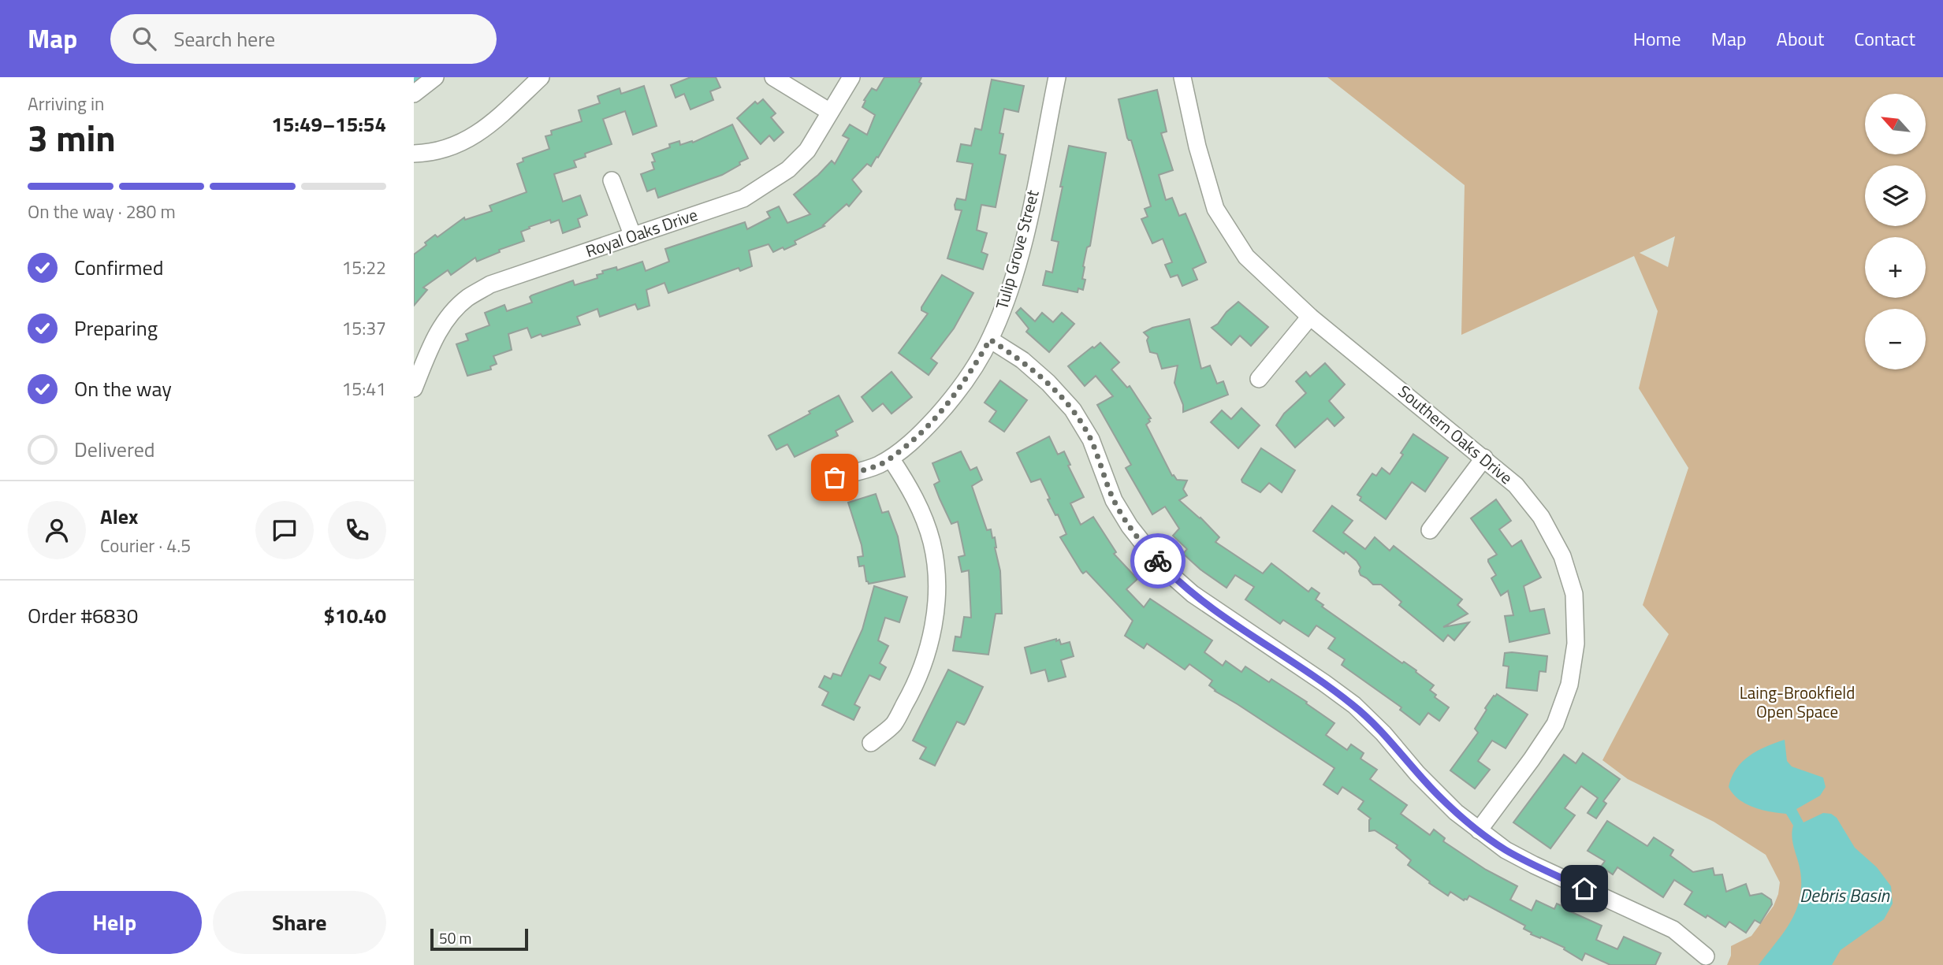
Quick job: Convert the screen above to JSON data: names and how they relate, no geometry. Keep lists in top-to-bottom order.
{
  "streets": {
    "street": ["Royal Oaks Drive", "Tulip Grove Street", "Southern Oaks Drive"]
  },
  "water": ["Debris Basin"],
  "parks": ["Laing-Brookfield Open Space"],
  "scale_bar": "50 m",
  "north": "top left",
  "page": {
    "header": "Map",
    "search": "Search here",
    "nav": [
      "Home",
      "Map",
      "About",
      "Contact"
    ],
    "heading": ["3 min", "Arriving in", "15:49–15:54"],
    "panel": [
      "Alex",
      "Courier · 4.5",
      "Order #6830",
      "$10.40"
    ],
    "map_buttons": ["+", "−"],
    "bar": "On the way · 280 m",
    "list": [
      ["Confirmed", "15:22"],
      ["Preparing", "15:37"],
      ["On the way", "15:41"],
      "Delivered"
    ],
    "buttons": ["Help", "Share"],
    "scale": "50 m"
  }
}
